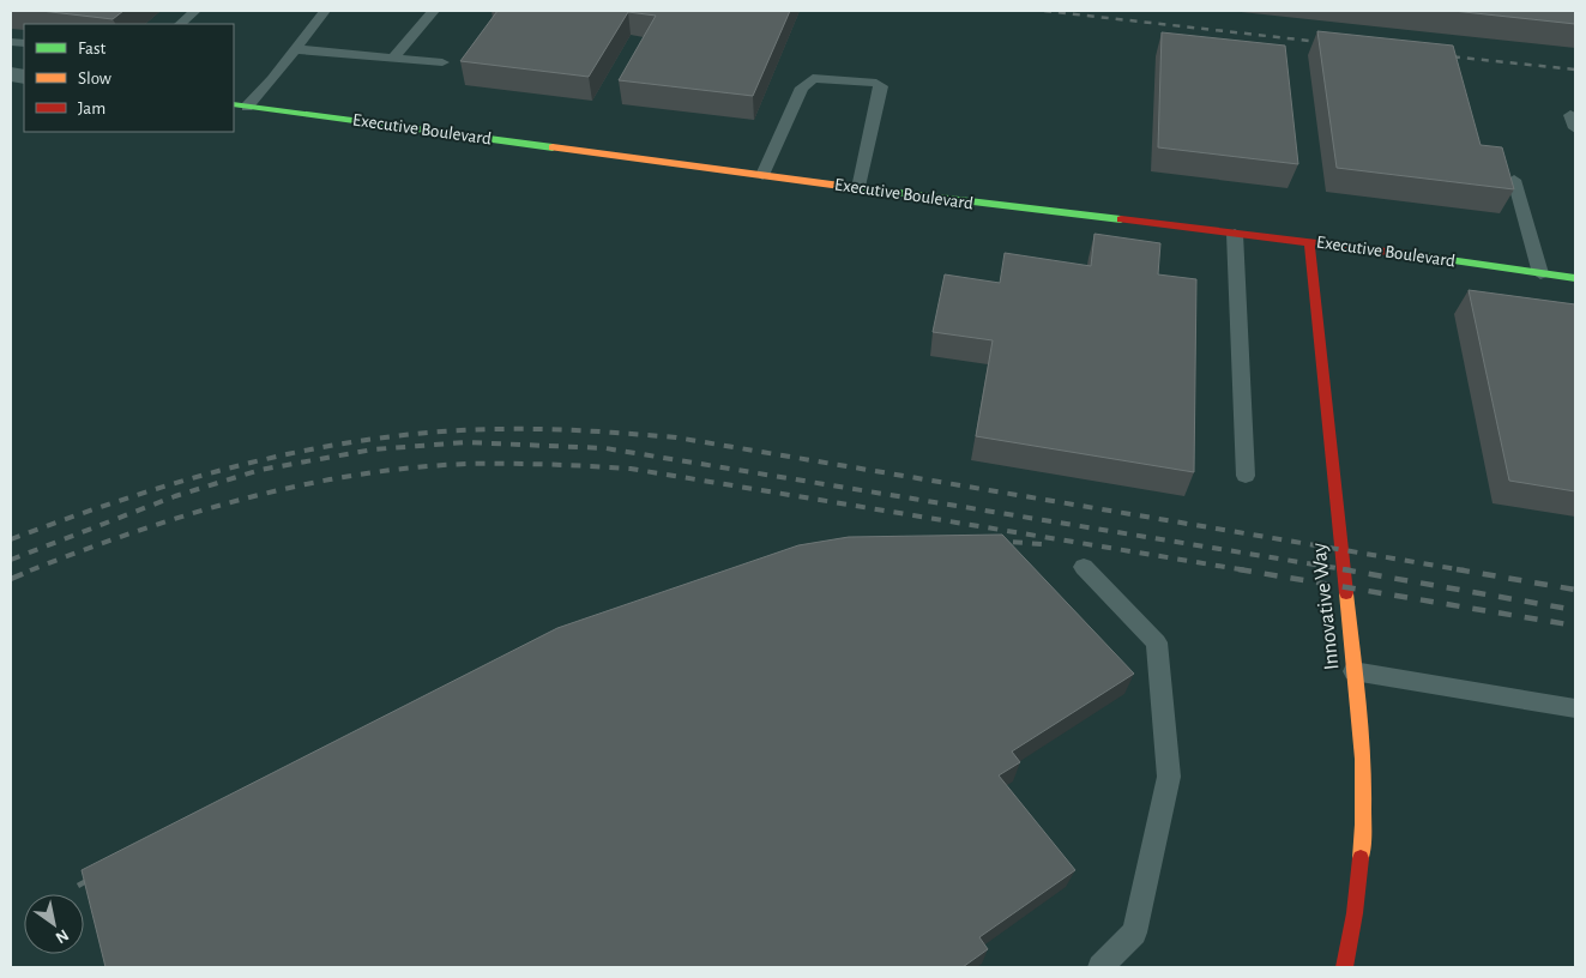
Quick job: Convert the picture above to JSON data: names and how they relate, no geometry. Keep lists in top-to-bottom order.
{
  "streets": {
    "street": ["Executive Boulevard", "Innovative Way"]
  },
  "crossings": [
    ["Executive Boulevard", "Innovative Way"]
  ],
  "legend": ["Fast", "Slow", "Jam"],
  "north": "bottom right"
}
